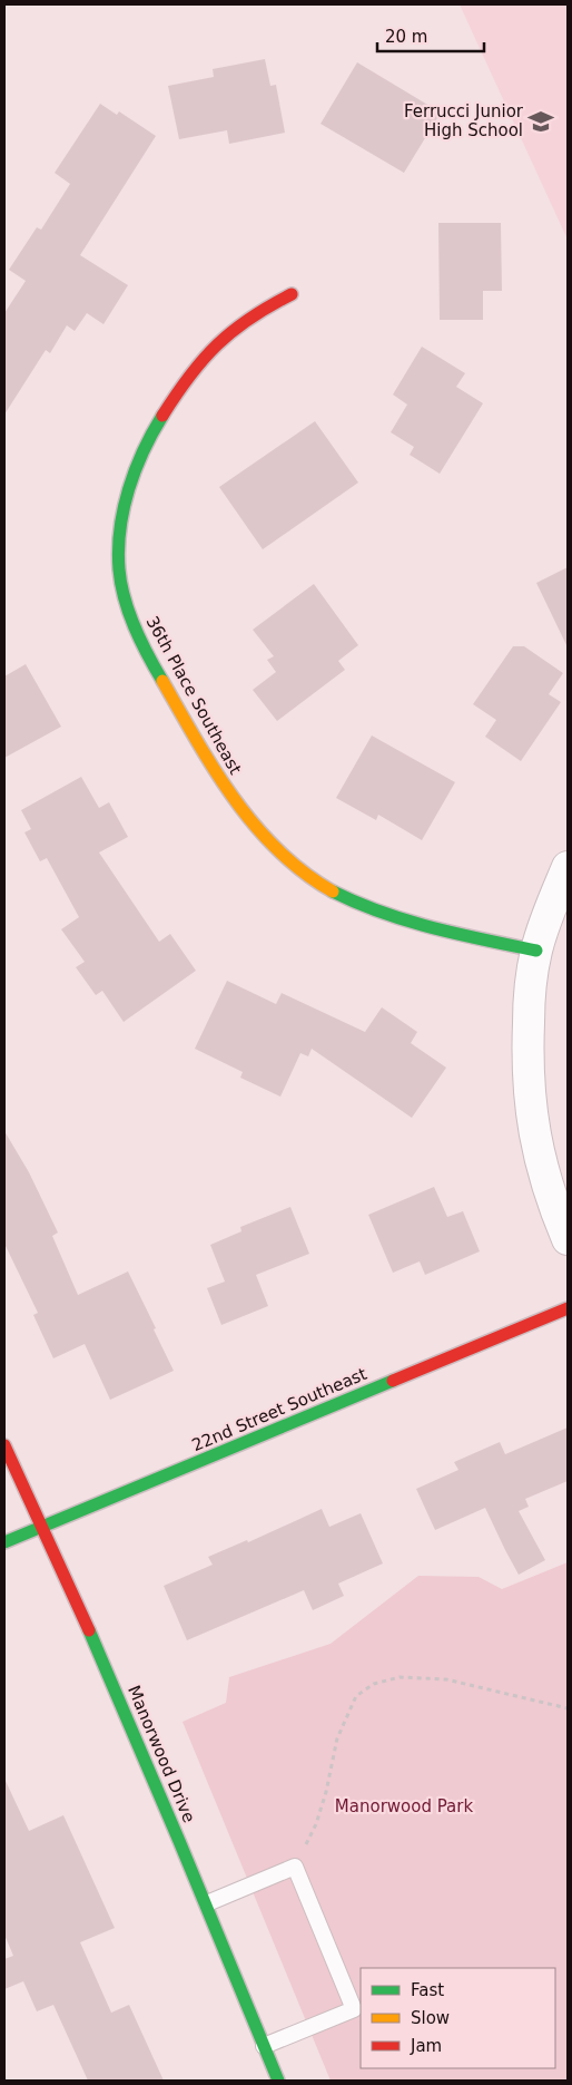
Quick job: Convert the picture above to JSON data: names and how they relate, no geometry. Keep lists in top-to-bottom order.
{
  "streets": {
    "street": ["36th Place Southeast", "22nd Street Southeast", "Manorwood Drive"]
  },
  "crossings": [
    ["22nd Street Southeast", "Manorwood Drive"]
  ],
  "parks": ["Manorwood Park"],
  "places": {
    "school or university": ["Ferrucci Junior High School"]
  },
  "legend": ["Fast", "Slow", "Jam"],
  "scale_bar": "20 m"
}
